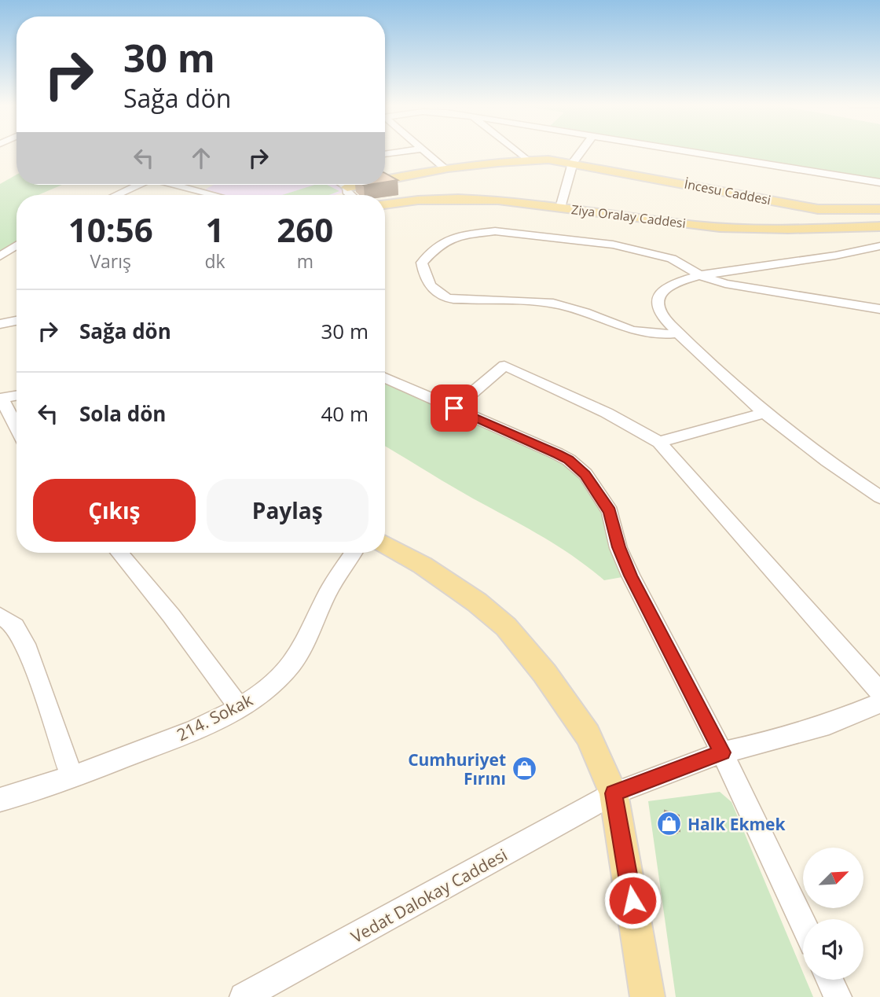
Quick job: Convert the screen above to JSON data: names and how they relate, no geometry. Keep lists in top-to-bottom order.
{
  "streets": {
    "main road": ["İncesu Caddesi", "Ziya Oralay Caddesi"],
    "street": ["214. Sokak", "Vedat Dalokay Caddesi"]
  },
  "places": {
    "shop": ["Cumhuriyet Fırını", "Halk Ekmek"]
  },
  "north": "top right",
  "page": {
    "turn": ["30 m", "Sağa dön"],
    "eta": [
      "10:56",
      "Varış",
      "1",
      "dk",
      "260",
      "m"
    ],
    "list": [
      {
        "name": "Sağa dön",
        "value": "30 m"
      },
      {
        "name": "Sola dön",
        "value": "40 m"
      }
    ],
    "buttons": ["Çıkış", "Paylaş"]
  }
}
